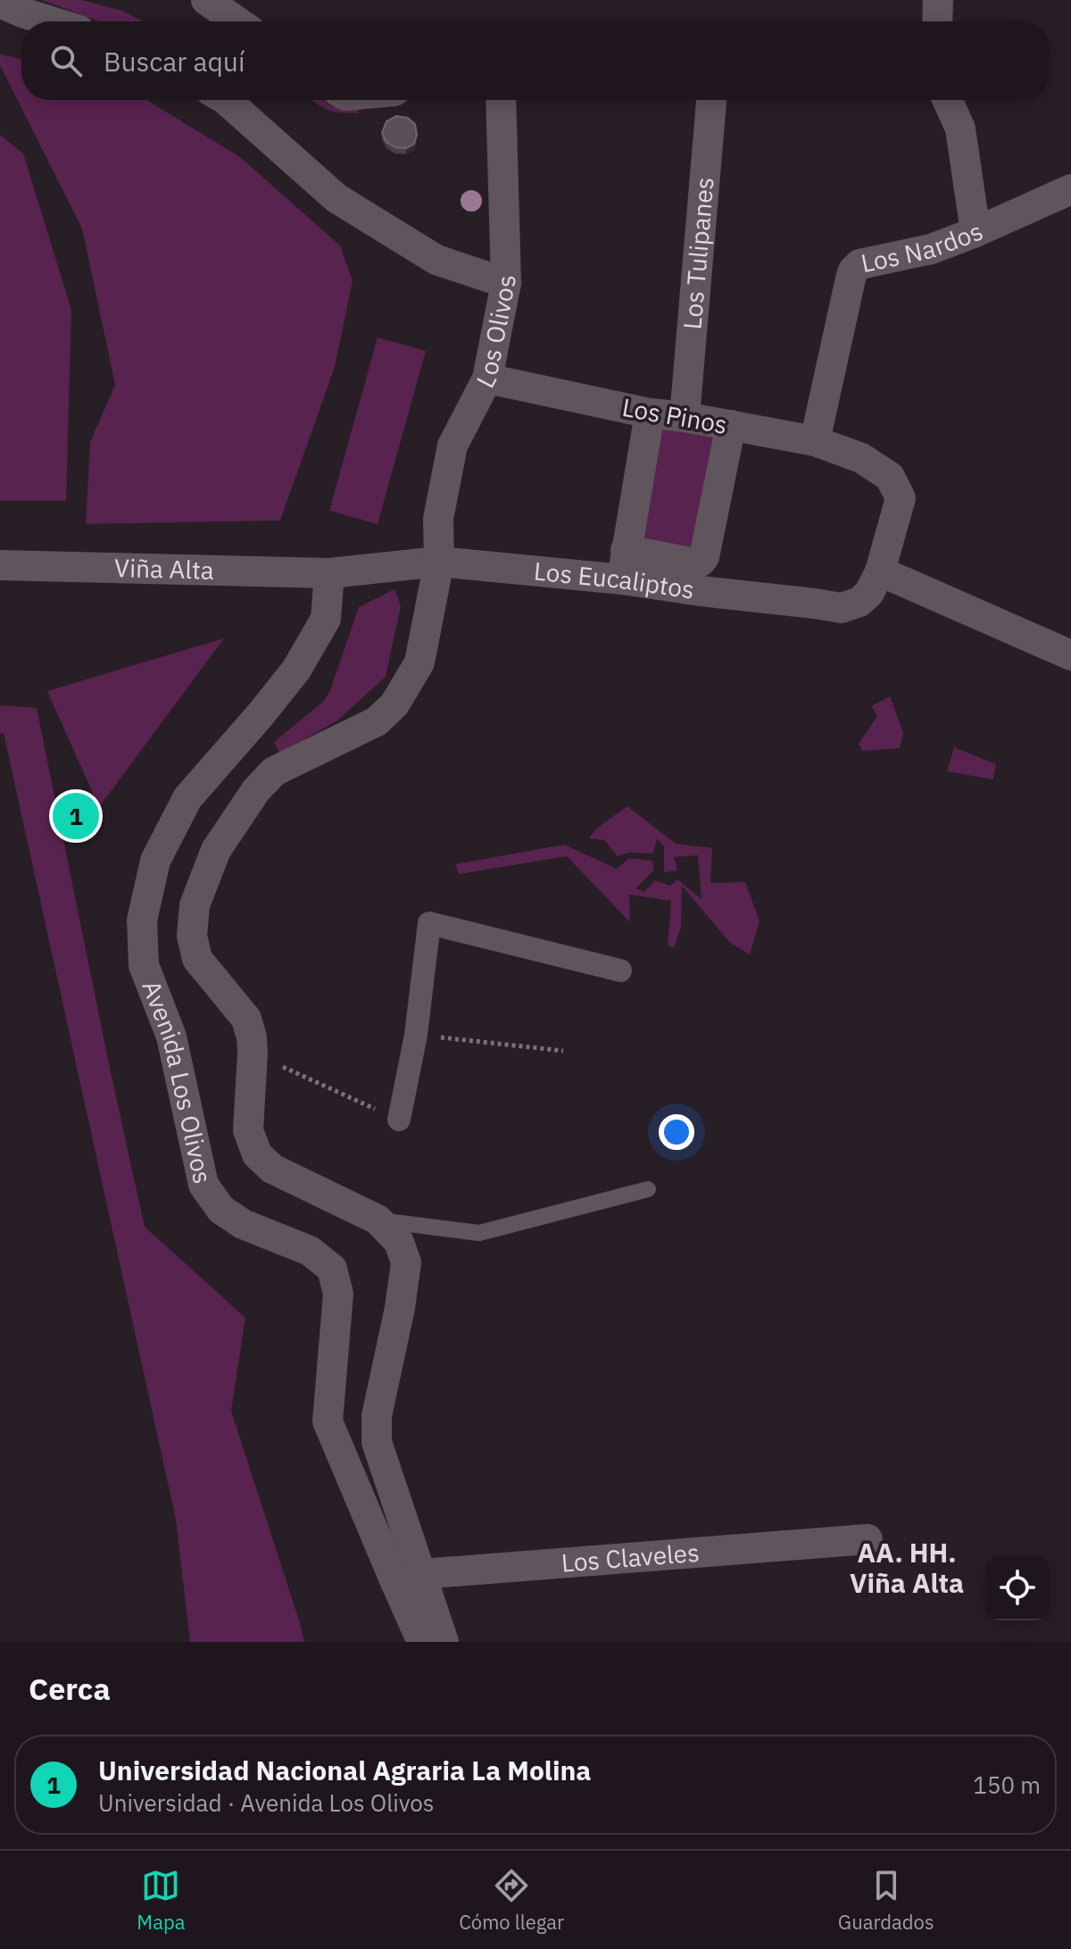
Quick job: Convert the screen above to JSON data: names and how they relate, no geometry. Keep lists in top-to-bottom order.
{
  "streets": {
    "street": [
      "Los Nardos",
      "Los Tulipanes",
      "Los Olivos",
      "Los Pinos",
      "Viña Alta",
      "Los Eucaliptos",
      "Avenida Los Olivos",
      "Los Claveles"
    ]
  },
  "crossings": [
    ["Los Nardos", "Los Pinos"],
    ["Los Tulipanes", "Los Pinos"],
    ["Los Olivos", "Los Pinos"],
    ["Los Olivos", "Los Eucaliptos"],
    ["Los Pinos", "Los Eucaliptos"],
    ["Viña Alta", "Los Eucaliptos"],
    ["Viña Alta", "Avenida Los Olivos"],
    ["Los Eucaliptos", "Avenida Los Olivos"],
    ["Avenida Los Olivos", "Los Claveles"]
  ],
  "districts": ["AA. HH. Viña Alta"],
  "page": {
    "search": "Buscar aquí",
    "pins": "1",
    "heading": "Cerca",
    "list": [
      {
        "mark": "1",
        "name": "Universidad Nacional Agraria La Molina",
        "note": "Universidad · Avenida Los Olivos",
        "value": "150 m"
      }
    ],
    "nav": ["Mapa", "Cómo llegar", "Guardados"]
  }
}
